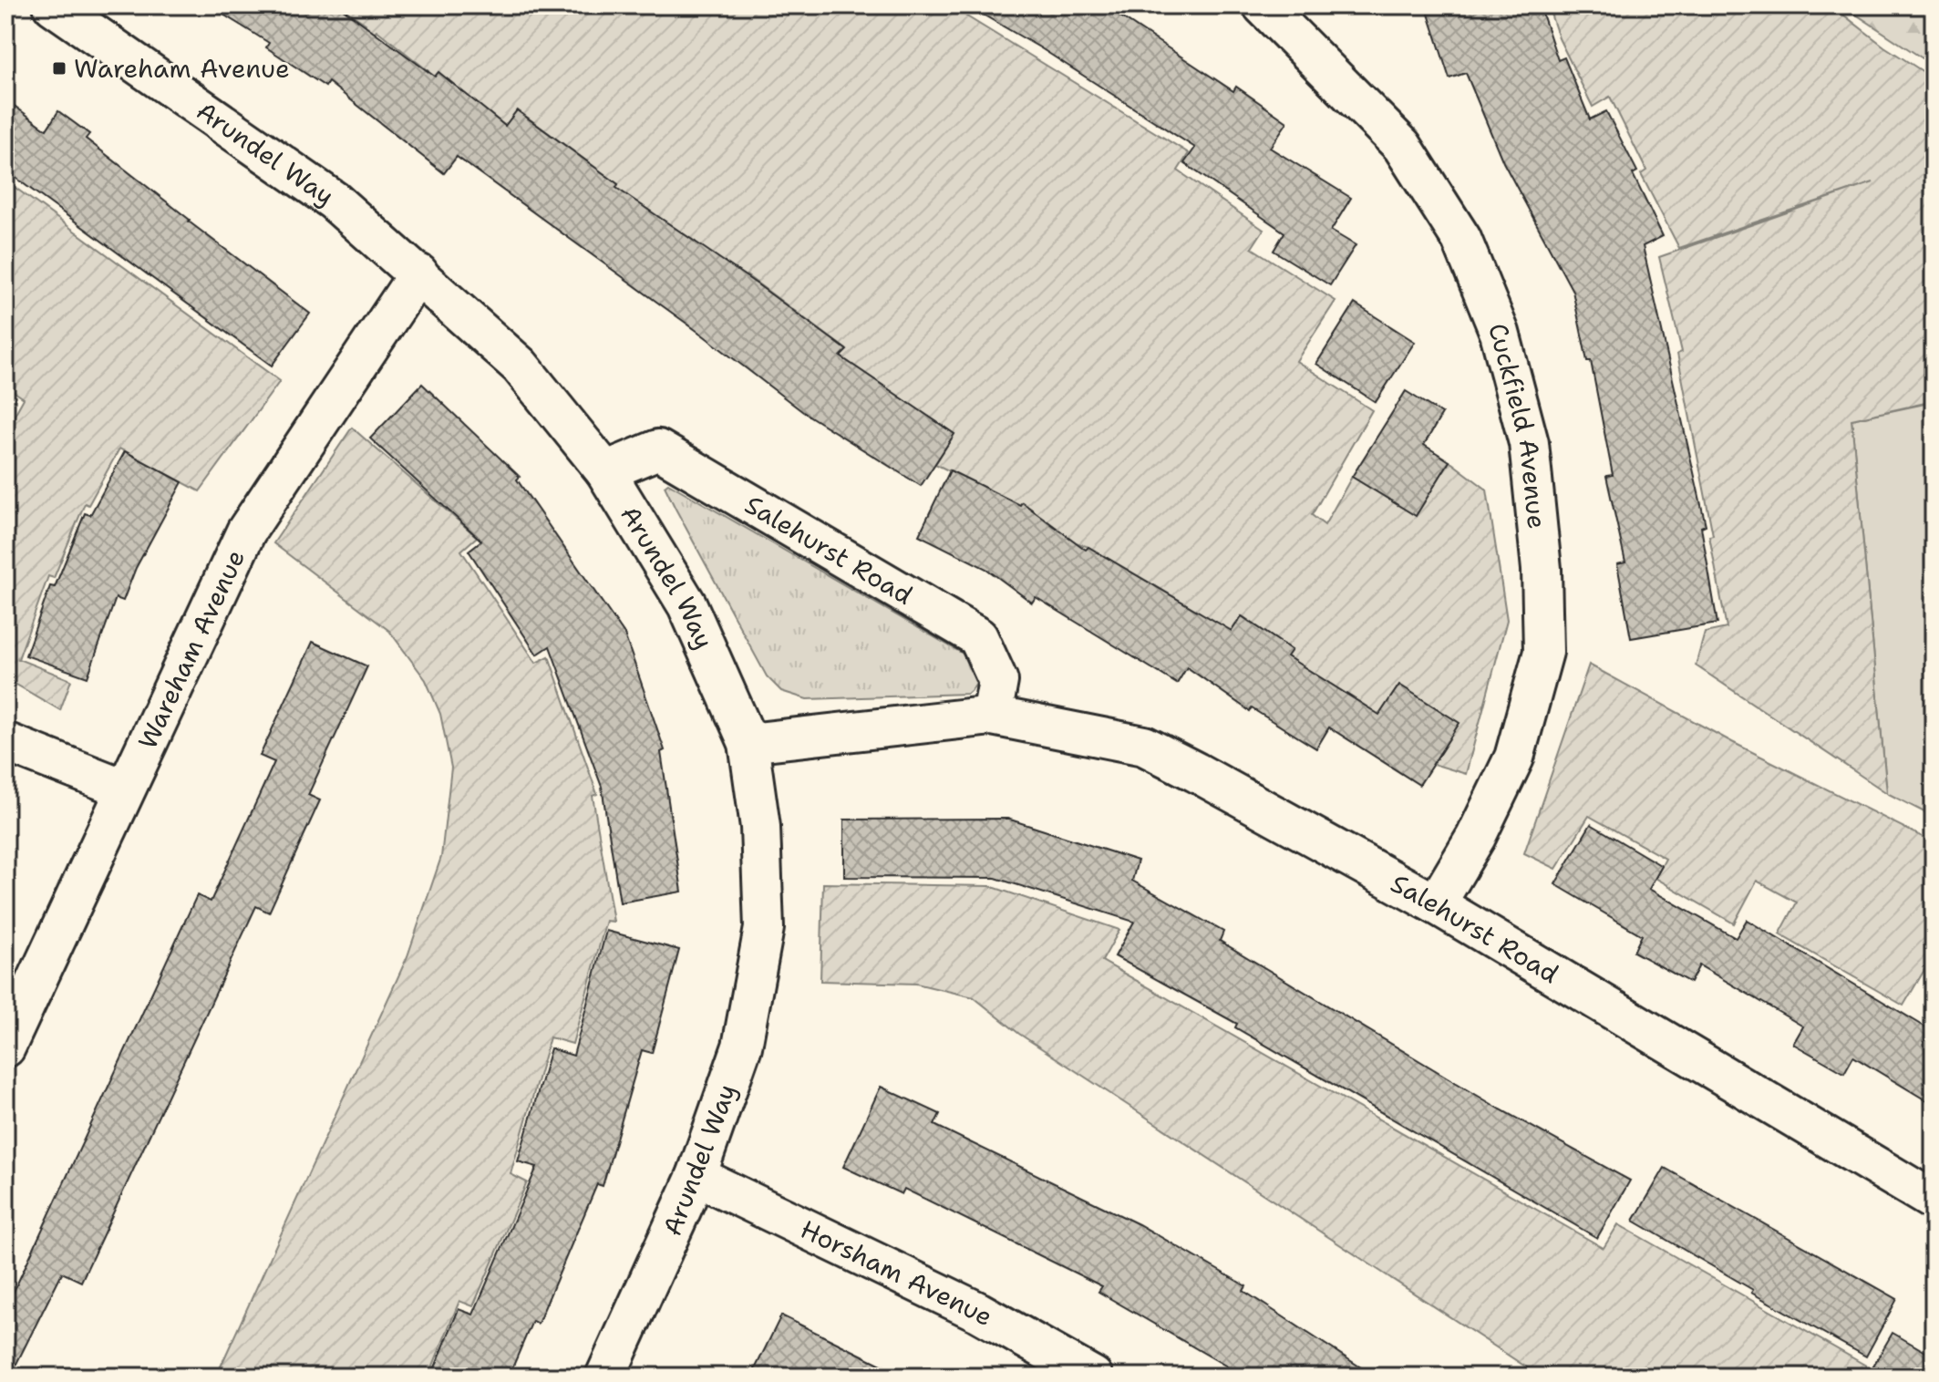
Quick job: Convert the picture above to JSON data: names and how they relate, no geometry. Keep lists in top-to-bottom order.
{
  "streets": {
    "street": [
      "Arundel Way",
      "Cuckfield Avenue",
      "Salehurst Road",
      "Wareham Avenue",
      "Horsham Avenue"
    ]
  },
  "crossings": [
    ["Arundel Way", "Salehurst Road"],
    ["Arundel Way", "Wareham Avenue"],
    ["Arundel Way", "Horsham Avenue"],
    ["Cuckfield Avenue", "Salehurst Road"]
  ],
  "places": {
    "transit": ["Wareham Avenue"]
  }
}
